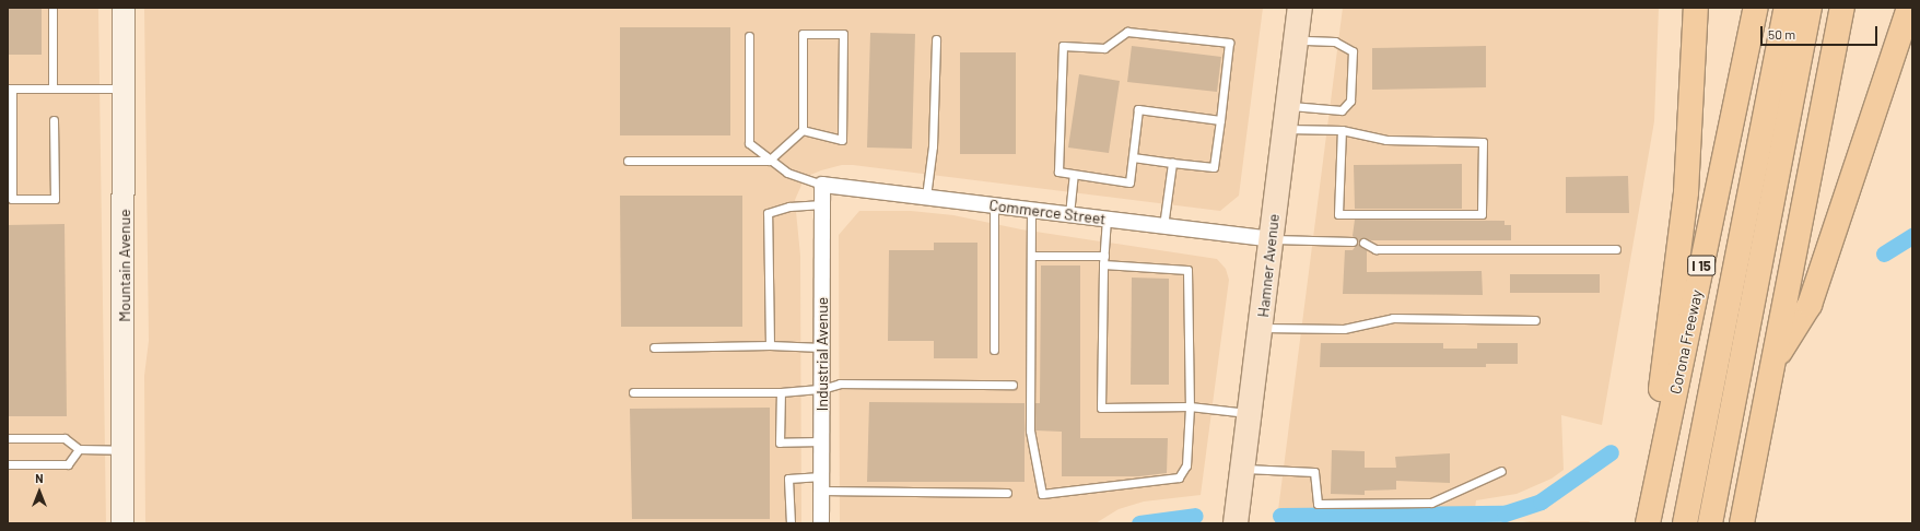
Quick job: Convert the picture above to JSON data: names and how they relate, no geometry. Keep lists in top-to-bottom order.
{
  "streets": {
    "highway": ["I 15", "Corona Freeway"],
    "main road": ["Mountain Avenue", "Hamner Avenue"],
    "street": ["Commerce Street", "Industrial Avenue"]
  },
  "crossings": [
    ["Commerce Street", "Hamner Avenue"],
    ["Commerce Street", "Industrial Avenue"]
  ],
  "scale_bar": "50 m",
  "north": "top"
}
